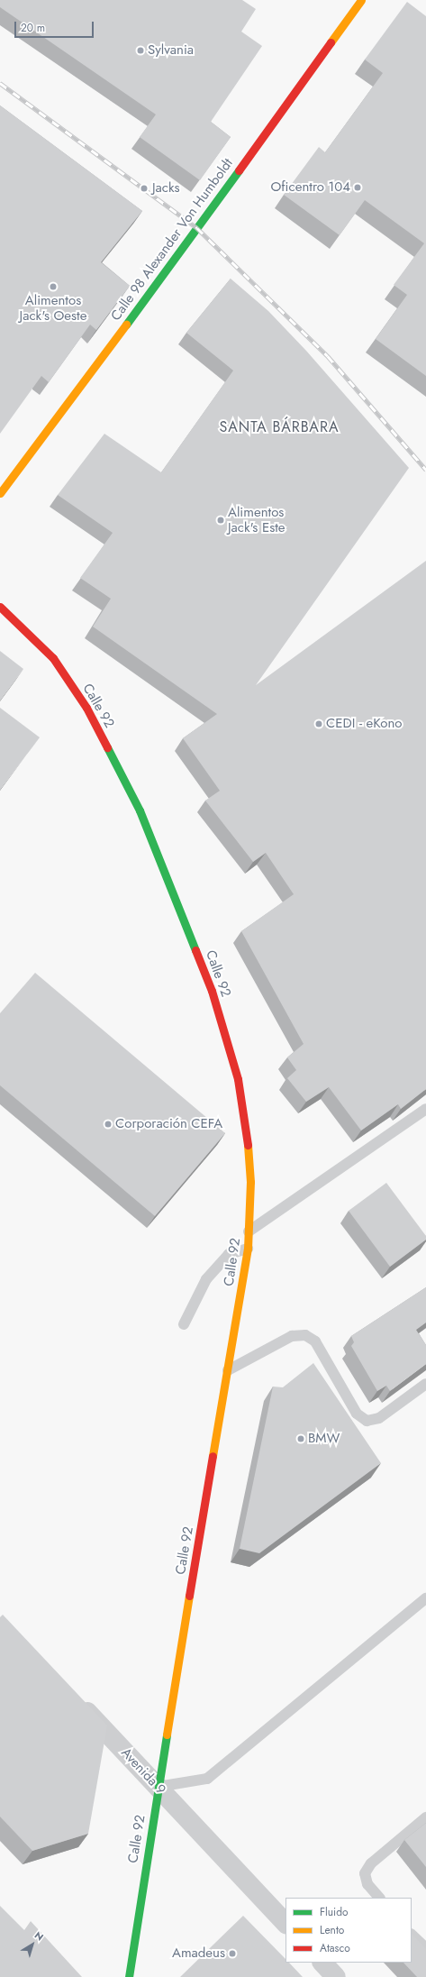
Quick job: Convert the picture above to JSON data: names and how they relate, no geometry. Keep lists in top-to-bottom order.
{
  "streets": {
    "street": ["Calle 98 Alexander Von Humboldt", "Calle 92", "Avenida 9"]
  },
  "crossings": [
    ["Calle 92", "Avenida 9"]
  ],
  "districts": ["SANTA BÁRBARA"],
  "places": [
    "Sylvania",
    "Oficentro 104",
    "Jacks",
    "Alimentos Jack's Oeste",
    "Alimentos Jack's Este",
    "CEDI - eKono",
    "Corporación CEFA",
    "BMW",
    "Amadeus"
  ],
  "legend": ["Fluido", "Lento", "Atasco"],
  "scale_bar": "20 m",
  "north": "top right"
}
